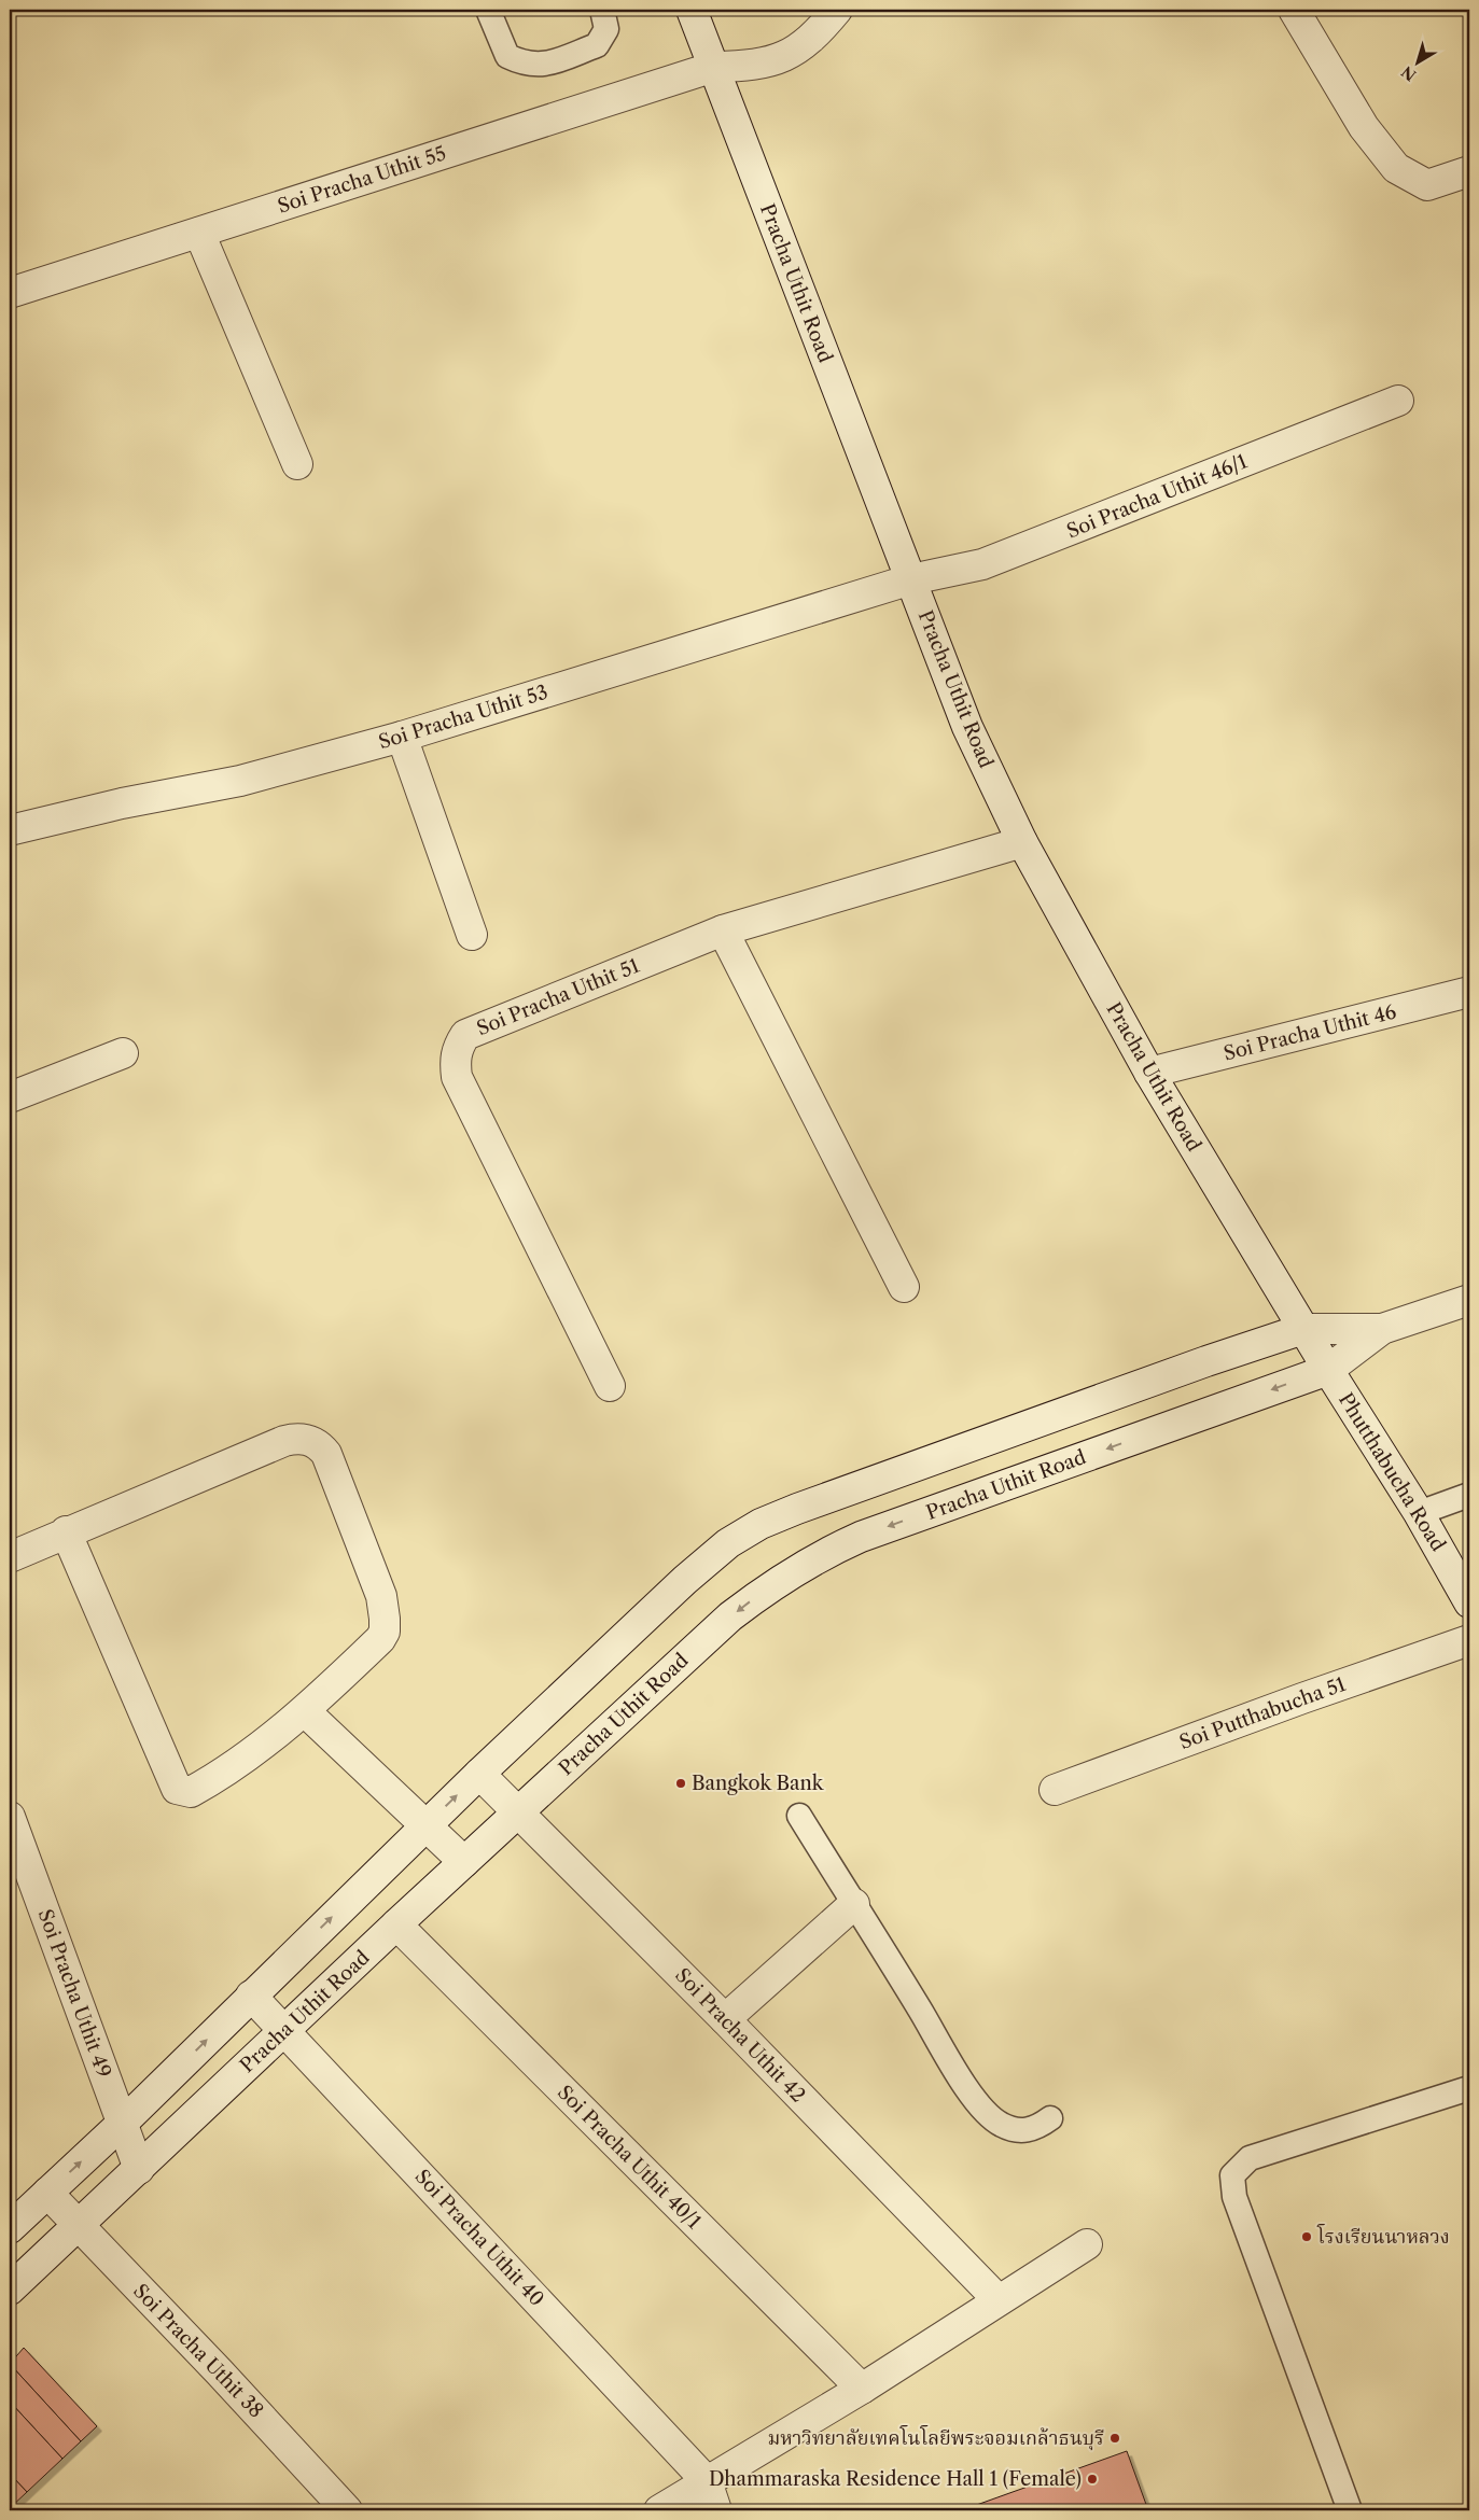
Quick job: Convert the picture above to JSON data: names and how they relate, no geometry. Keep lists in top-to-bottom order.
{
  "streets": {
    "street": [
      "Soi Pracha Uthit 55",
      "Pracha Uthit Road",
      "Soi Pracha Uthit 46/1",
      "Soi Pracha Uthit 53",
      "Soi Pracha Uthit 51",
      "Soi Pracha Uthit 46",
      "Phutthabucha Road",
      "Soi Putthabucha 51",
      "Soi Pracha Uthit 49",
      "Soi Pracha Uthit 42",
      "Soi Pracha Uthit 40/1",
      "Soi Pracha Uthit 40",
      "Soi Pracha Uthit 38"
    ]
  },
  "crossings": [
    ["Soi Pracha Uthit 55", "Pracha Uthit Road"],
    ["Pracha Uthit Road", "Soi Pracha Uthit 46/1"],
    ["Pracha Uthit Road", "Soi Pracha Uthit 53"],
    ["Pracha Uthit Road", "Soi Pracha Uthit 51"],
    ["Pracha Uthit Road", "Soi Pracha Uthit 46"],
    ["Pracha Uthit Road", "Phutthabucha Road"],
    ["Pracha Uthit Road", "Soi Pracha Uthit 49"],
    ["Pracha Uthit Road", "Soi Pracha Uthit 42"],
    ["Pracha Uthit Road", "Soi Pracha Uthit 40/1"],
    ["Pracha Uthit Road", "Soi Pracha Uthit 40"],
    ["Pracha Uthit Road", "Soi Pracha Uthit 38"],
    ["Soi Pracha Uthit 46/1", "Soi Pracha Uthit 53"]
  ],
  "places": [
    "Bangkok Bank",
    "โรงเรียนนาหลวง",
    "มหาวิทยาลัยเทคโนโลยีพระจอมเกล้าธนบุรี",
    "Dhammaraska Residence Hall 1 (Female)"
  ],
  "north": "bottom left"
}
